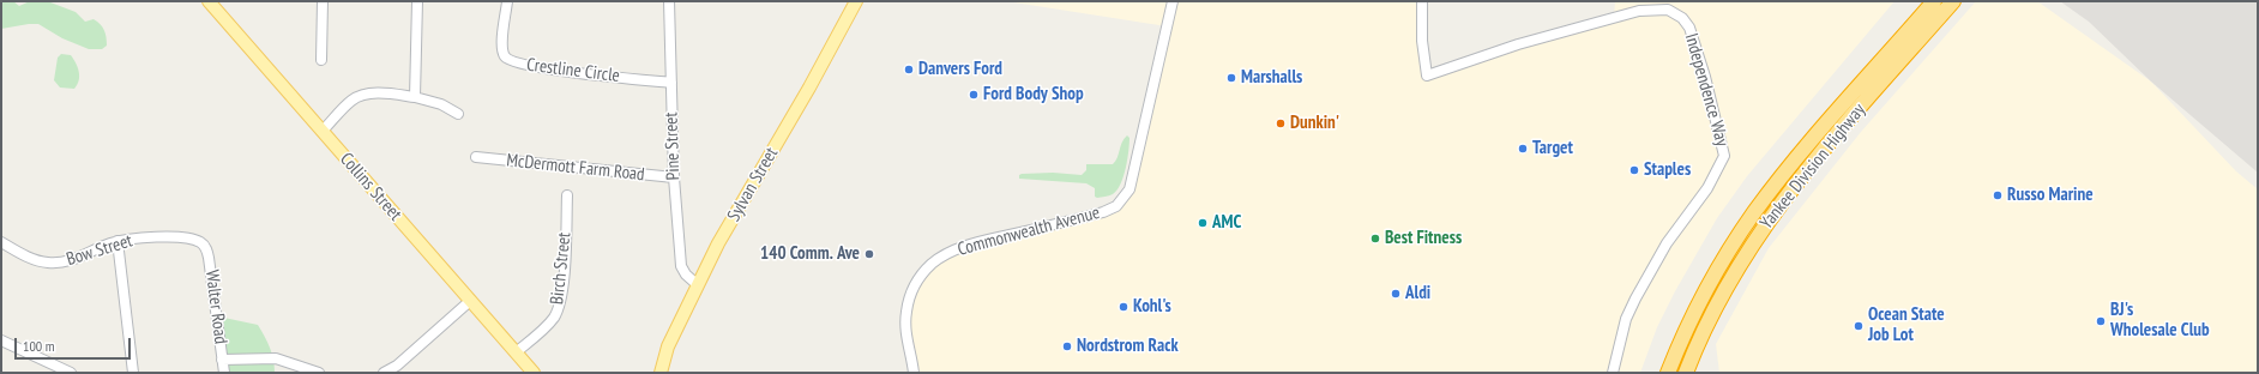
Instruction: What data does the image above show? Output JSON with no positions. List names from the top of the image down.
{
  "streets": {
    "highway": ["Yankee Division Highway"],
    "main road": ["Sylvan Street", "Collins Street"],
    "street": [
      "Crestline Circle",
      "Independence Way",
      "Pine Street",
      "McDermott Farm Road",
      "Commonwealth Avenue",
      "Bow Street",
      "Birch Street",
      "Walter Road"
    ]
  },
  "crossings": [
    ["Crestline Circle", "Pine Street"],
    ["Pine Street", "McDermott Farm Road"],
    ["Pine Street", "Sylvan Street"],
    ["Collins Street", "Birch Street"],
    ["Bow Street", "Walter Road"]
  ],
  "places": [
    "Danvers Ford",
    "Marshalls",
    "Ford Body Shop",
    "Dunkin'",
    "Target",
    "Staples",
    "Russo Marine",
    "AMC",
    "Best Fitness",
    "140 Comm. Ave",
    "Aldi",
    "Kohl's",
    "BJ's Wholesale Club",
    "Ocean State Job Lot",
    "Nordstrom Rack"
  ],
  "scale_bar": "100 m"
}
